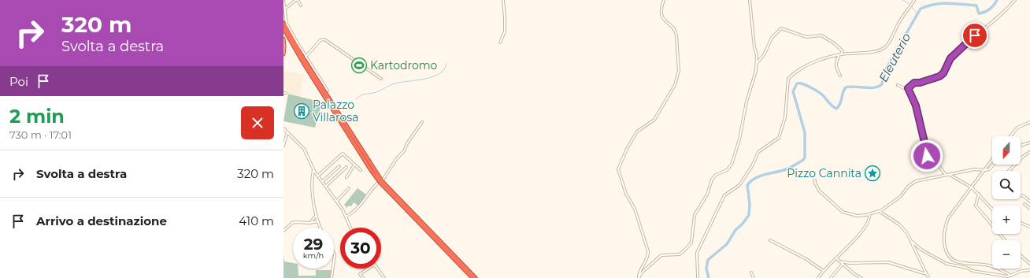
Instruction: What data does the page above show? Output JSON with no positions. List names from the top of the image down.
{
  "water": ["Eleuterio"],
  "places": {
    "sports": ["Kartodromo"],
    "building": ["Palazzo Villarosa"],
    "place": ["Pizzo Cannita"]
  },
  "north": "bottom",
  "page": {
    "turn": ["320 m", "Svolta a destra"],
    "then": "Poi",
    "heading": ["2 min", "730 m · 17:01"],
    "map_buttons": ["+", "−"],
    "list": [
      {
        "name": "Svolta a destra",
        "value": "320 m"
      },
      {
        "name": "Arrivo a destinazione",
        "value": "410 m"
      }
    ],
    "speed": "29 km/h",
    "limit": "30"
  }
}
